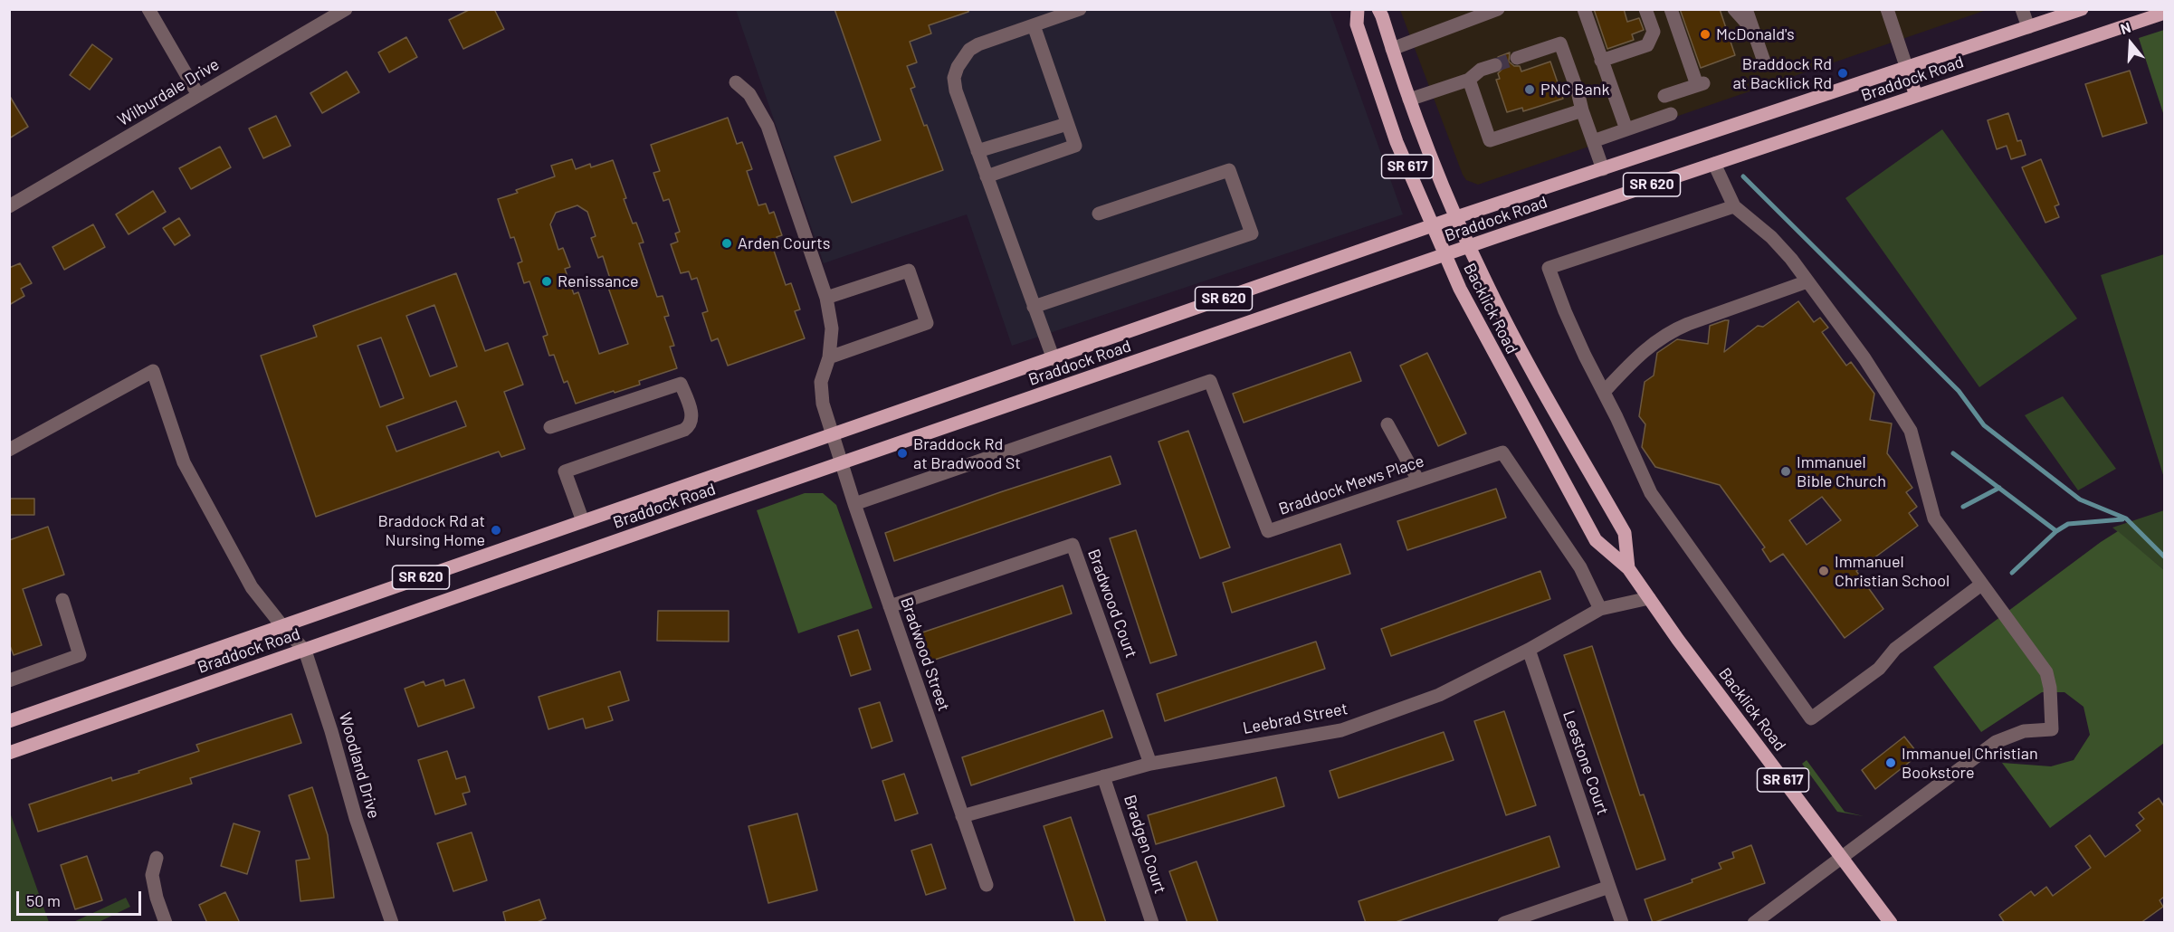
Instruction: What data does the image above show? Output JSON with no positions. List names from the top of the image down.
{
  "streets": {
    "main road": [
      "Braddock Road",
      "SR 617",
      "SR 620",
      "Backlick Road"
    ],
    "street": [
      "Wilburdale Drive",
      "Braddock Mews Place",
      "Bradwood Court",
      "Bradwood Street",
      "Leebrad Street",
      "Leestone Court",
      "Woodland Drive",
      "Bradgen Court"
    ]
  },
  "crossings": [
    ["Braddock Road", "Backlick Road"],
    ["Braddock Road", "Bradwood Street"],
    ["Braddock Road", "Woodland Drive"],
    ["Backlick Road", "Leebrad Street"],
    ["Braddock Mews Place", "Bradwood Street"],
    ["Braddock Mews Place", "Leebrad Street"],
    ["Bradwood Court", "Bradwood Street"],
    ["Bradwood Court", "Leebrad Street"],
    ["Bradwood Street", "Leebrad Street"],
    ["Leebrad Street", "Leestone Court"],
    ["Leebrad Street", "Bradgen Court"]
  ],
  "places": [
    "McDonald's",
    "Braddock Rd at Backlick Rd",
    "PNC Bank",
    "Arden Courts",
    "Renissance",
    "Braddock Rd at Bradwood St",
    "Immanuel Bible Church",
    "Braddock Rd at Nursing Home",
    "Immanuel Christian School",
    "Immanuel Christian Bookstore"
  ],
  "scale_bar": "50 m",
  "north": "top"
}
